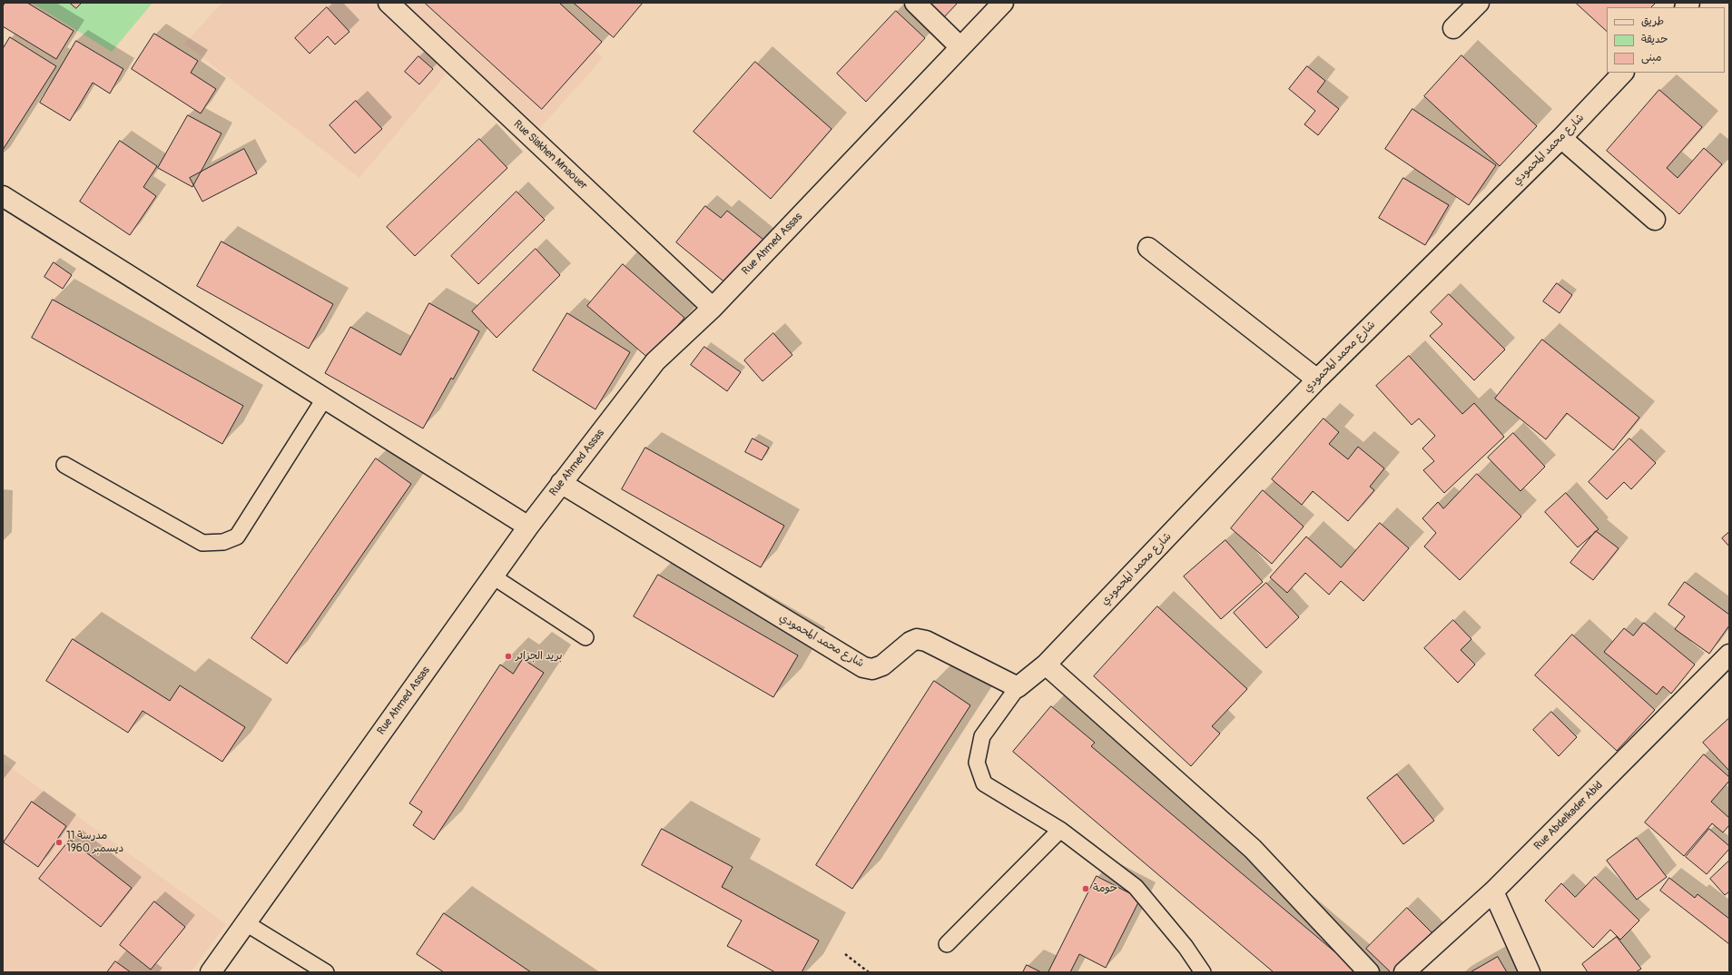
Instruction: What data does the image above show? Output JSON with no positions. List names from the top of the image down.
{
  "streets": {
    "street": [
      "شارع محمد المحمودي",
      "Rue Siakhen Mnaouer",
      "Rue Ahmed Assas",
      "Rue Abdelkader Abid"
    ]
  },
  "crossings": [
    ["شارع محمد المحمودي", "Rue Ahmed Assas"],
    ["Rue Siakhen Mnaouer", "Rue Ahmed Assas"]
  ],
  "places": ["بريد الجزائر", "مدرسة 11 ديسمبر 1960", "حومة"],
  "legend": ["طريق", "حديقة", "مبنى"]
}
